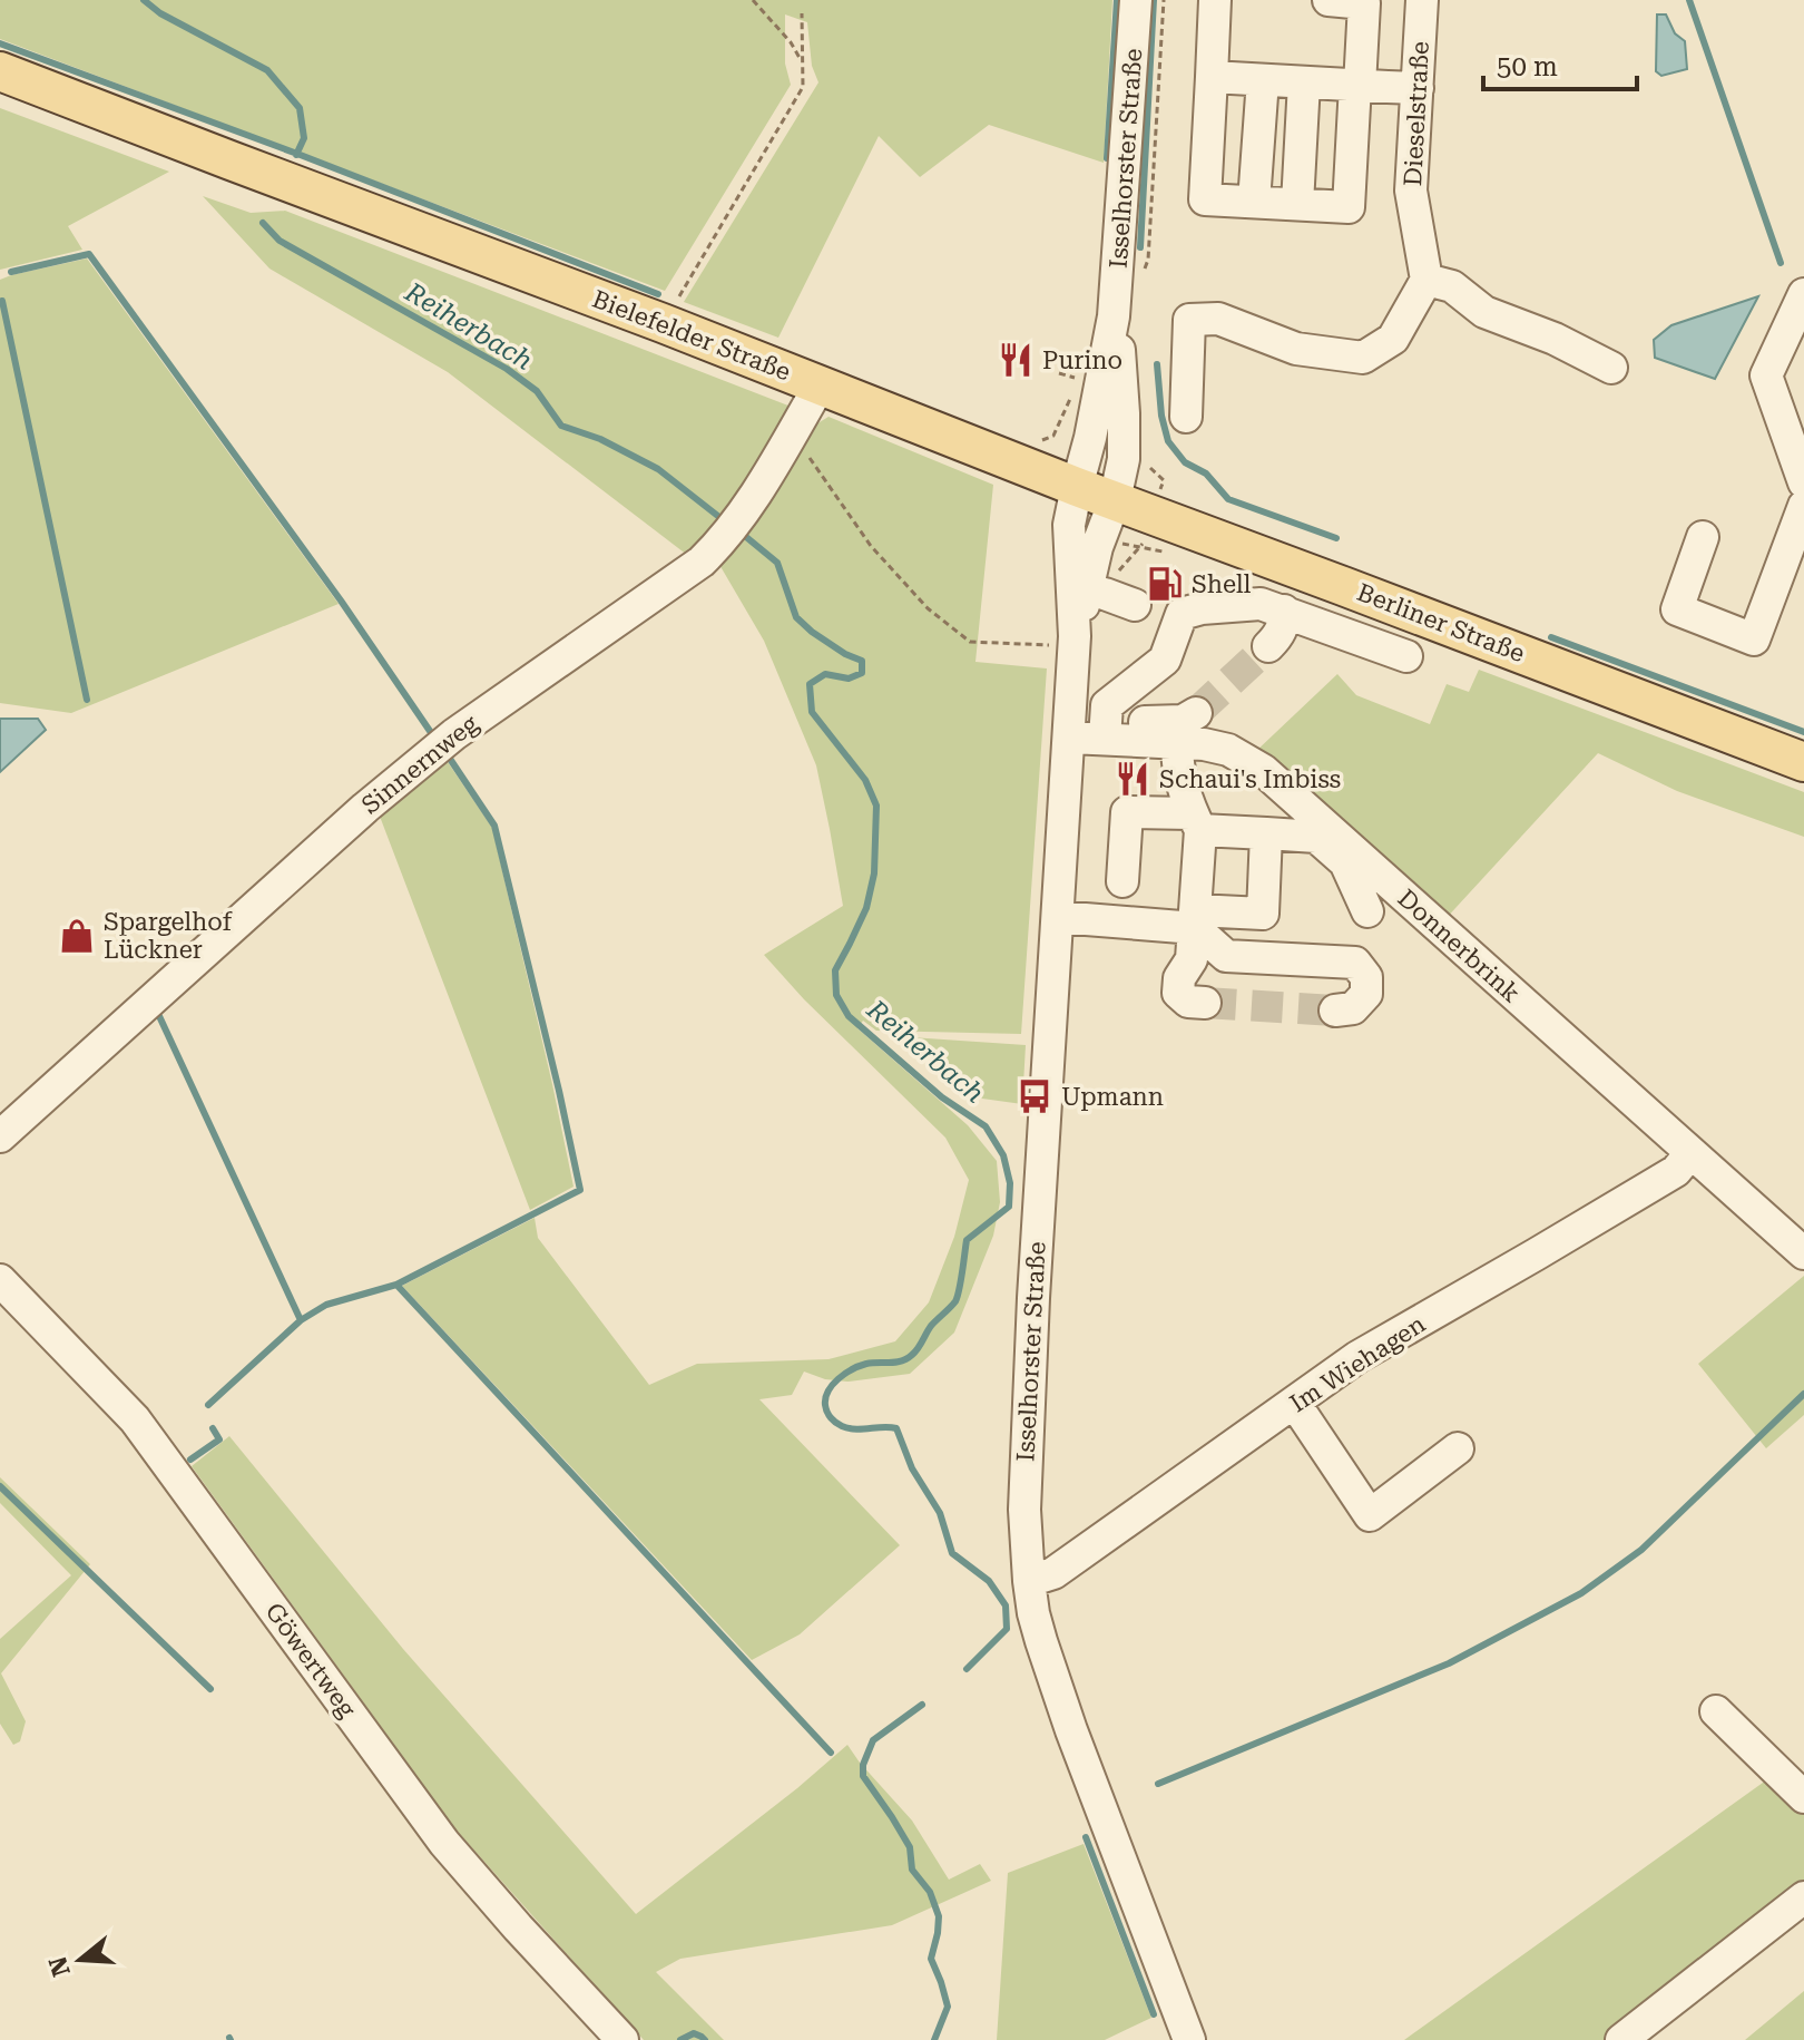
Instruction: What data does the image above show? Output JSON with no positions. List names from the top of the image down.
{
  "streets": {
    "main road": ["Bielefelder Straße", "Berliner Straße"],
    "street": [
      "Dieselstraße",
      "Isselhorster Straße",
      "Sinnernweg",
      "Donnerbrink",
      "Im Wiehagen",
      "Göwertweg"
    ]
  },
  "crossings": [
    ["Isselhorster Straße", "Bielefelder Straße"],
    ["Isselhorster Straße", "Berliner Straße"],
    ["Isselhorster Straße", "Donnerbrink"],
    ["Isselhorster Straße", "Im Wiehagen"],
    ["Bielefelder Straße", "Berliner Straße"],
    ["Bielefelder Straße", "Sinnernweg"],
    ["Donnerbrink", "Im Wiehagen"]
  ],
  "water": ["Reiherbach"],
  "places": {
    "restaurant": ["Purino", "Schaui's Imbiss"],
    "fuel station": ["Shell"],
    "shop": ["Spargelhof Lückner"],
    "bus stop": ["Upmann"]
  },
  "scale_bar": "50 m",
  "north": "left"
}
